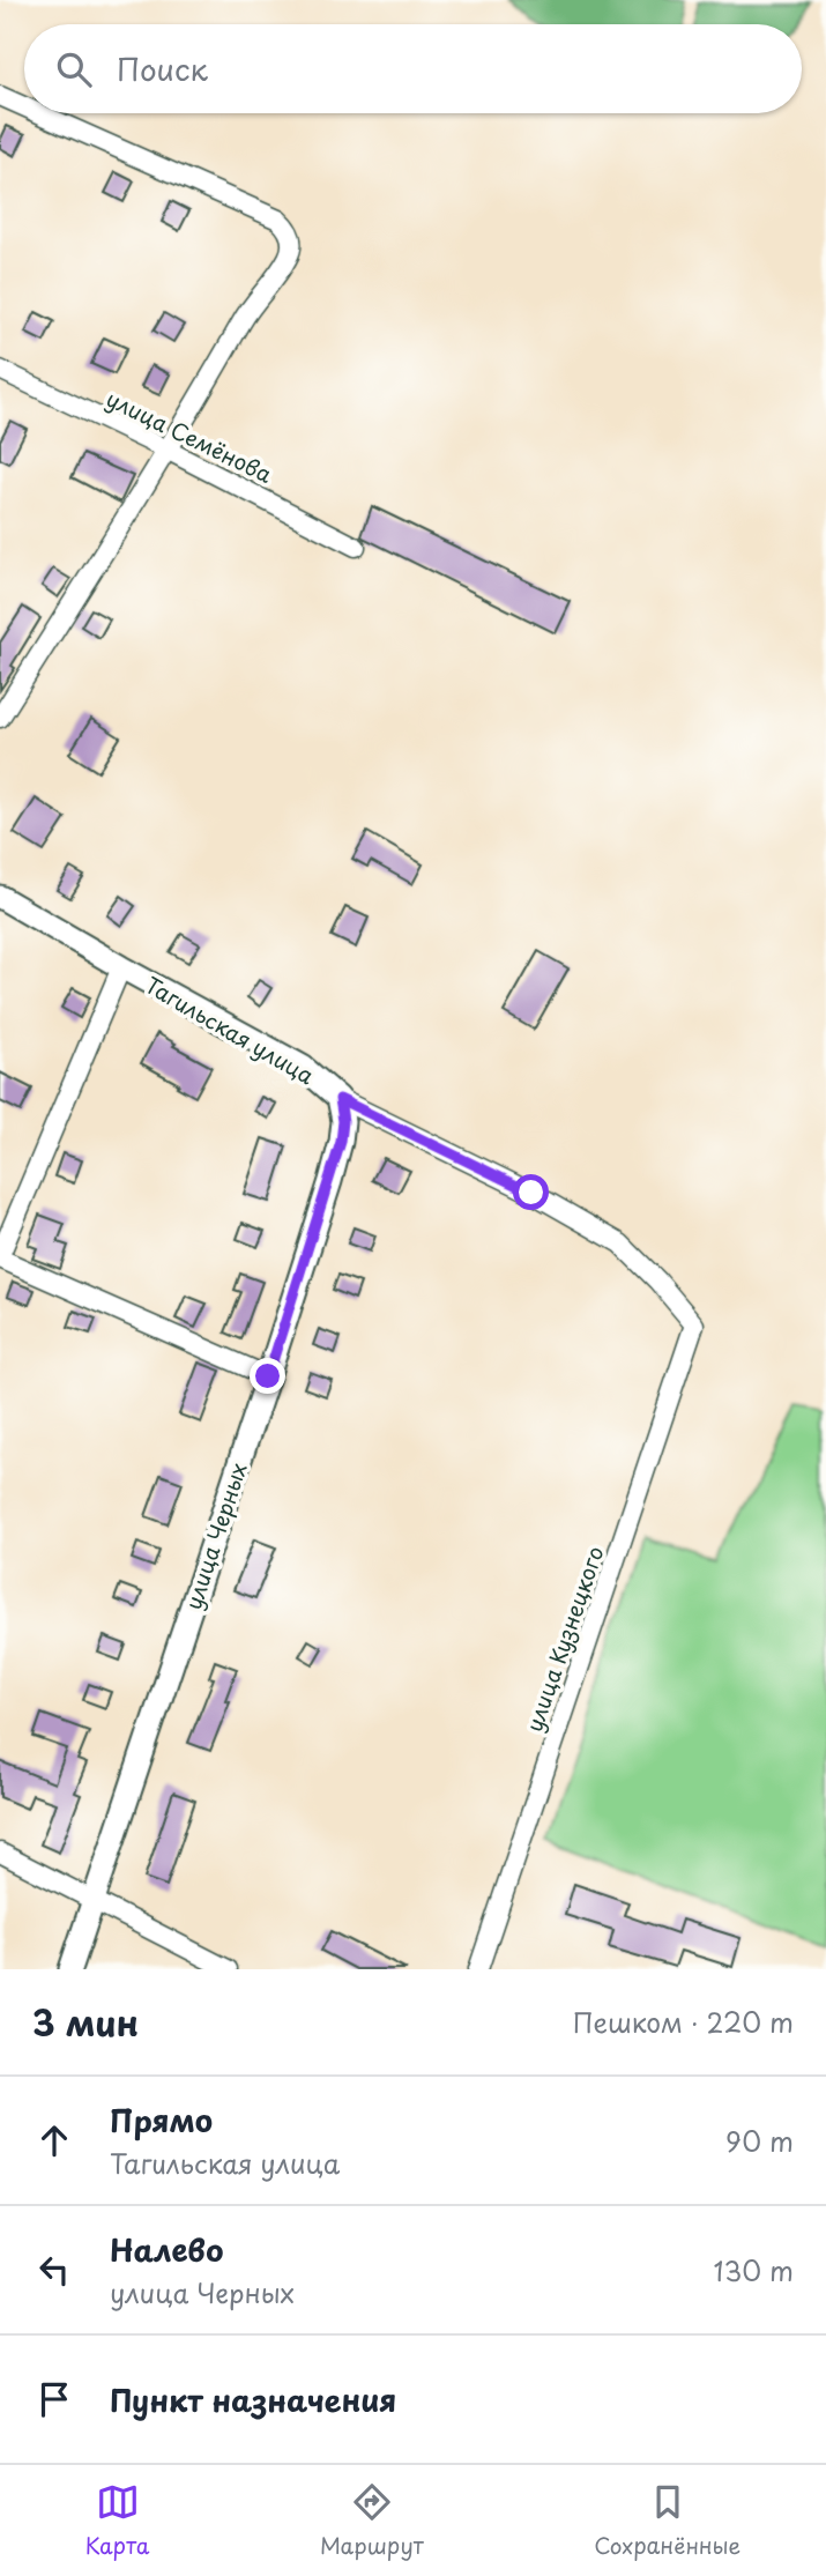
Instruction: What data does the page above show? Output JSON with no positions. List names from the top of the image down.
{
  "streets": {
    "main road": ["Тагильская улица", "улица Черных"],
    "street": ["улица Семёнова", "улица Кузнецкого"]
  },
  "crossings": [
    ["Тагильская улица", "улица Черных"],
    ["Тагильская улица", "улица Кузнецкого"]
  ],
  "page": {
    "search": "Поиск",
    "heading": ["3 мин", "Пешком · 220 m"],
    "list": [
      ["Прямо", "Тагильская улица", "90 m"],
      ["Налево", "улица Черных", "130 m"],
      "Пункт назначения"
    ],
    "nav": ["Карта", "Маршрут", "Сохранённые"]
  }
}
